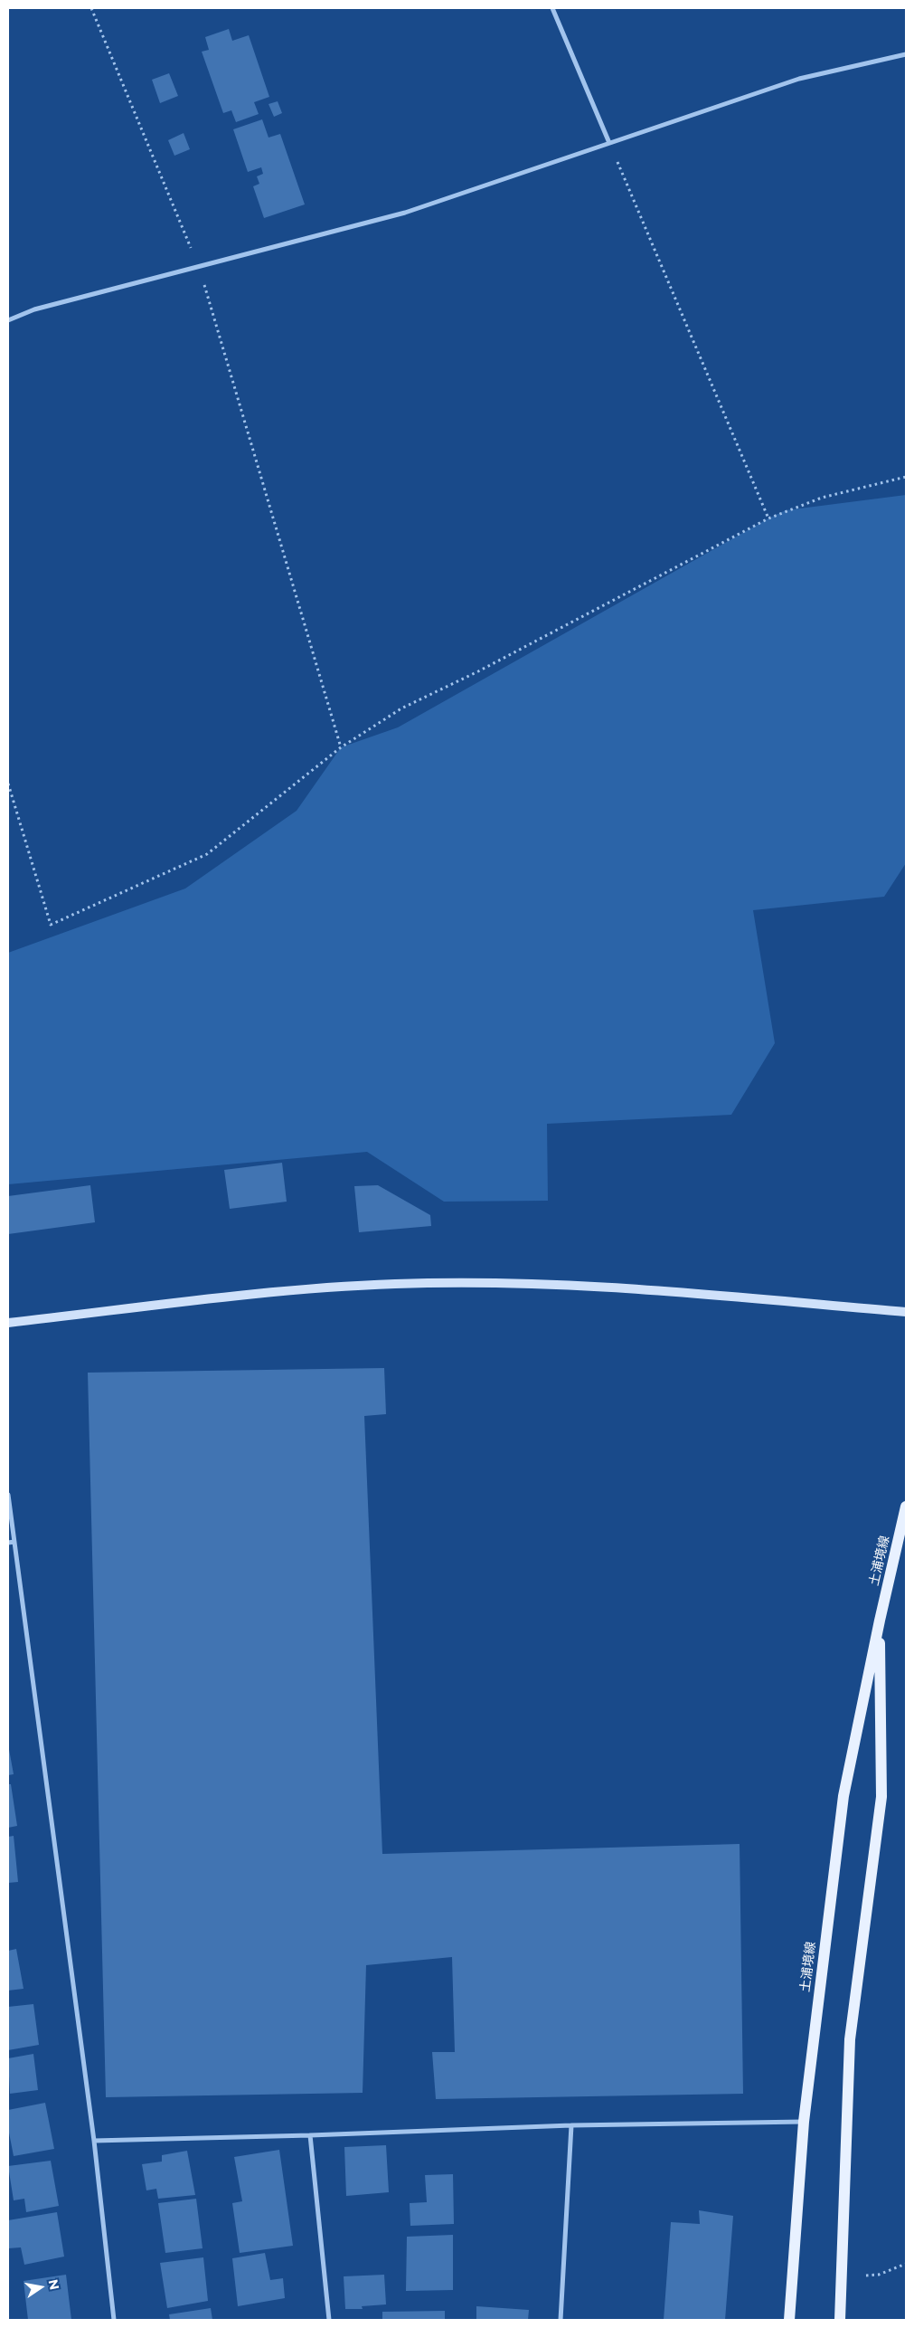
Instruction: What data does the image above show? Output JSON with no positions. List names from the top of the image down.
{
  "streets": {
    "main road": ["土浦境線"]
  },
  "north": "right"
}
